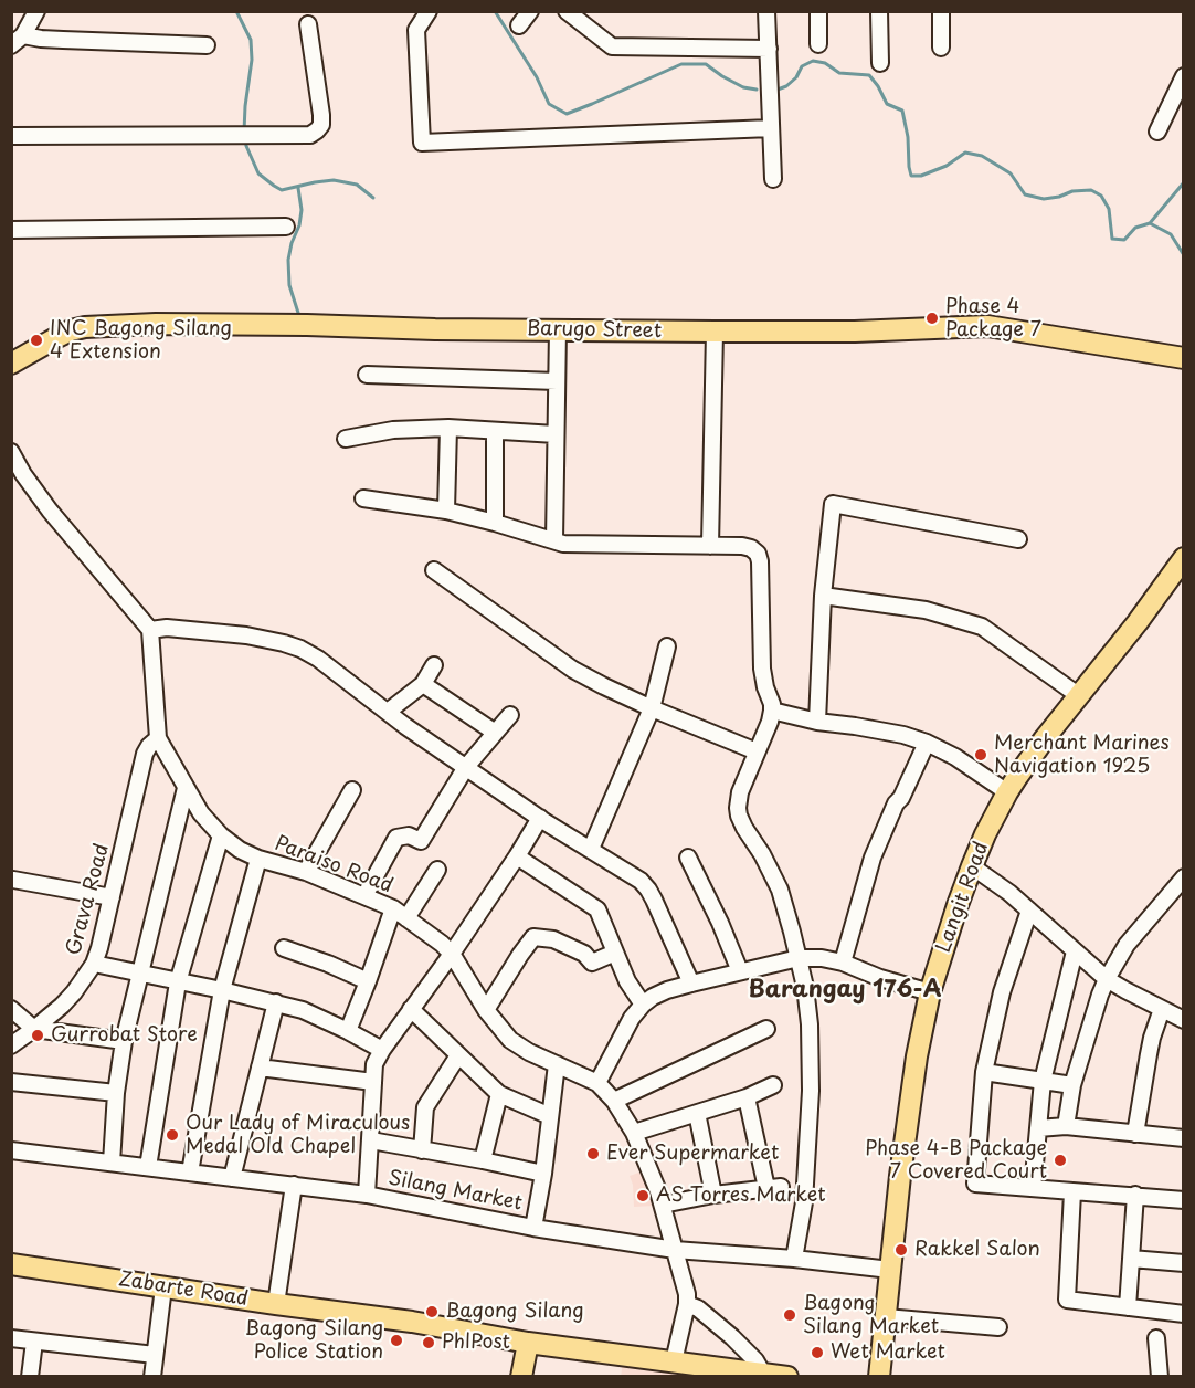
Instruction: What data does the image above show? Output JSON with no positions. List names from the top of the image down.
{
  "streets": {
    "main road": ["Barugo Street", "Langit Road", "Zabarte Road"],
    "street": ["Paraiso Road", "Grava Road", "Silang Market"]
  },
  "crossings": [
    ["Paraiso Road", "Grava Road"],
    ["Paraiso Road", "Silang Market"],
    ["Paraiso Road", "Zabarte Road"],
    ["Langit Road", "Silang Market"]
  ],
  "districts": ["Barangay 176-A"],
  "places": [
    "Phase 4 Package 7",
    "INC Bagong Silang 4 Extension",
    "Merchant Marines Navigation 1925",
    "Gurrobat Store",
    "Our Lady of Miraculous Medal Old Chapel",
    "Ever Supermarket",
    "Phase 4-B Package 7 Covered Court",
    "AS Torres Market",
    "Rakkel Salon",
    "Bagong Silang",
    "Bagong Silang Market",
    "Bagong Silang Police Station",
    "PhlPost",
    "Wet Market"
  ]
}
